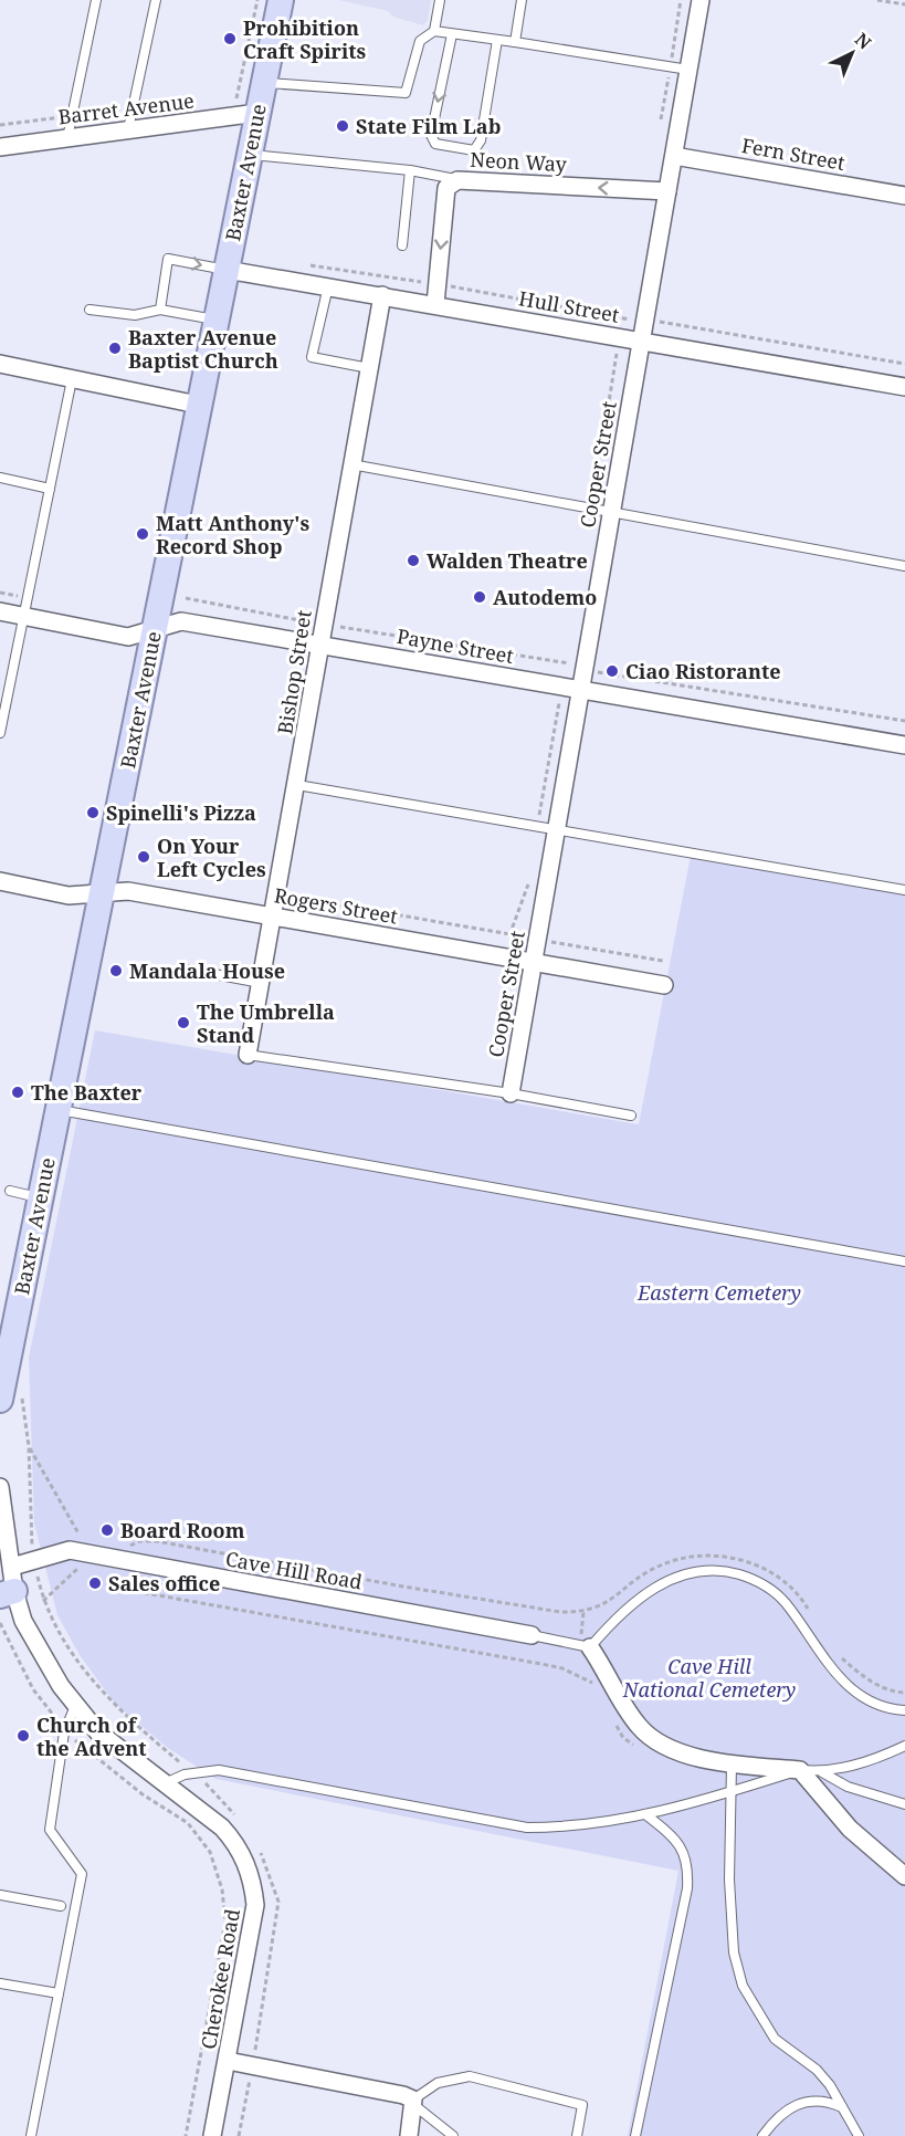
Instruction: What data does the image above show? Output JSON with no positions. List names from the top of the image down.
{
  "streets": {
    "main road": ["Baxter Avenue"],
    "street": [
      "Barret Avenue",
      "Fern Street",
      "Neon Way",
      "Hull Street",
      "Cooper Street",
      "Payne Street",
      "Bishop Street",
      "Rogers Street",
      "Cave Hill Road",
      "Cherokee Road"
    ]
  },
  "crossings": [
    ["Barret Avenue", "Baxter Avenue"],
    ["Fern Street", "Cooper Street"],
    ["Neon Way", "Hull Street"],
    ["Neon Way", "Cooper Street"],
    ["Baxter Avenue", "Hull Street"],
    ["Baxter Avenue", "Payne Street"],
    ["Baxter Avenue", "Rogers Street"],
    ["Hull Street", "Cooper Street"],
    ["Hull Street", "Bishop Street"],
    ["Cooper Street", "Payne Street"],
    ["Cooper Street", "Rogers Street"],
    ["Payne Street", "Bishop Street"],
    ["Bishop Street", "Rogers Street"],
    ["Cave Hill Road", "Cherokee Road"]
  ],
  "parks": ["Eastern Cemetery", "Cave Hill National Cemetery"],
  "places": [
    "Prohibition Craft Spirits",
    "State Film Lab",
    "Baxter Avenue Baptist Church",
    "Matt Anthony's Record Shop",
    "Walden Theatre",
    "Autodemo",
    "Ciao Ristorante",
    "Spinelli's Pizza",
    "On Your Left Cycles",
    "Mandala House",
    "The Umbrella Stand",
    "The Baxter",
    "Board Room",
    "Sales office",
    "Church of the Advent"
  ],
  "north": "top right"
}
